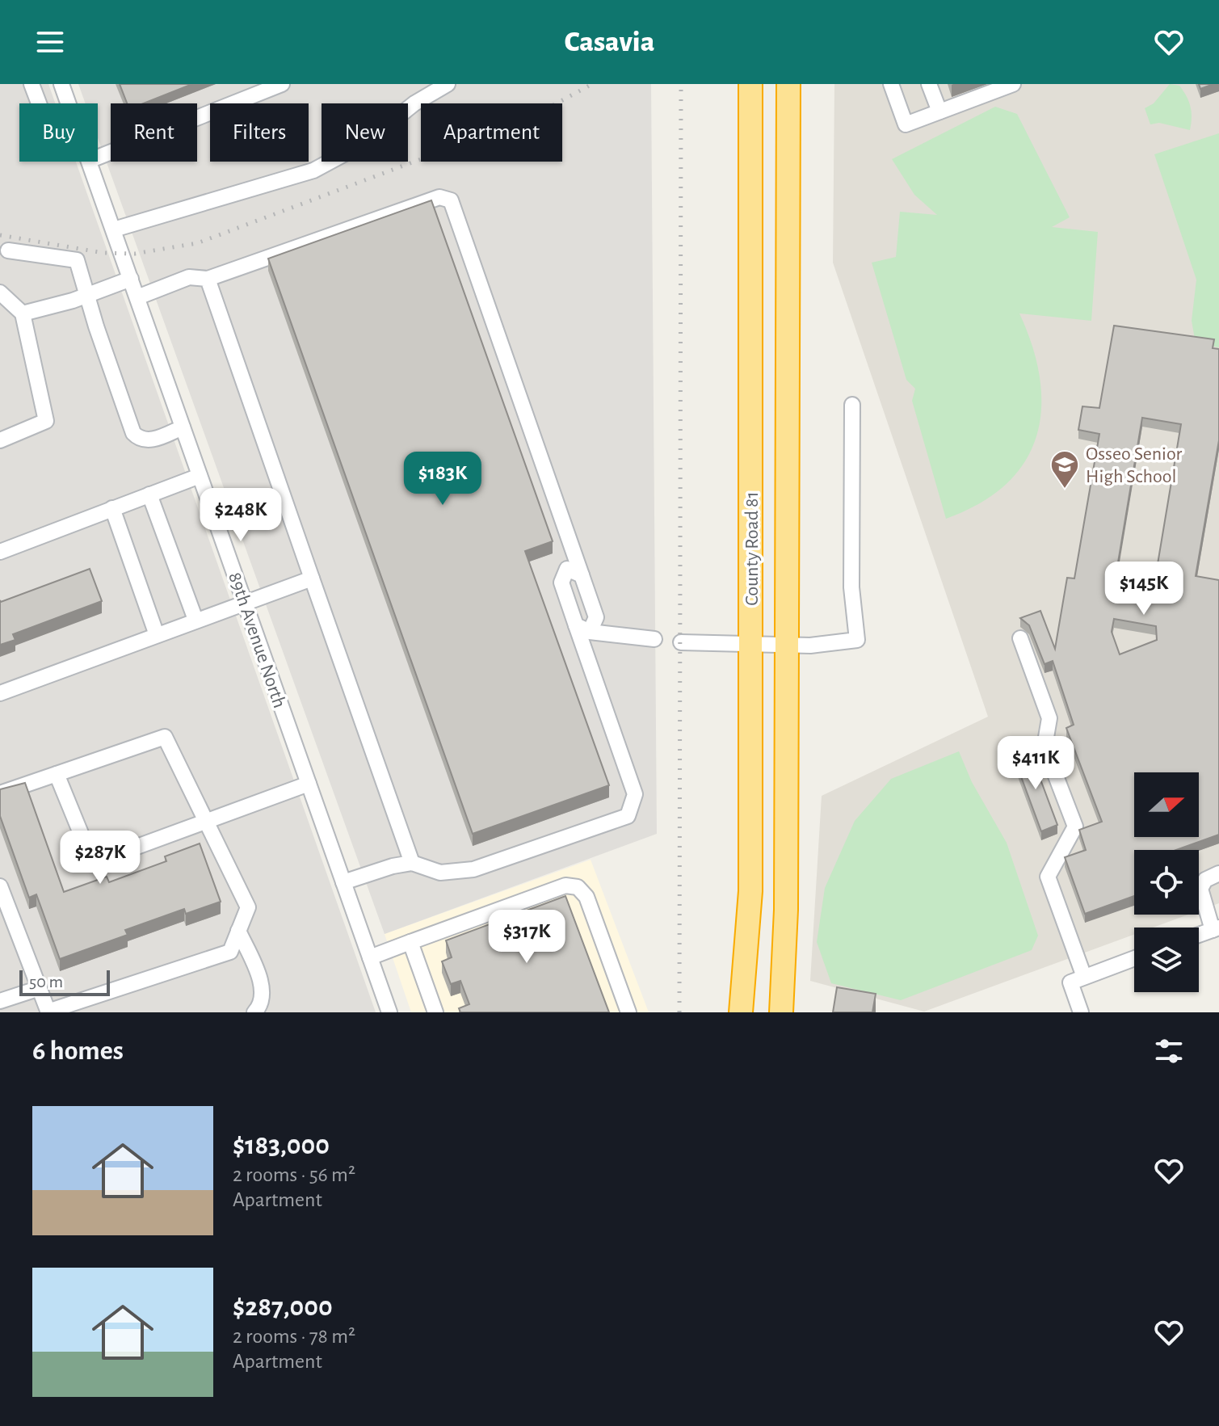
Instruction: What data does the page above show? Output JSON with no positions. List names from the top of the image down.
{
  "streets": {
    "highway": ["County Road 81"],
    "street": ["89th Avenue North"]
  },
  "places": {
    "school or university": ["Osseo Senior High School"]
  },
  "scale_bar": "50 m",
  "north": "right",
  "page": {
    "header": "Casavia",
    "chip": [
      "Buy",
      "Rent",
      "Filters",
      "New",
      "Apartment"
    ],
    "price": [
      "$183K",
      "$248K",
      "$145K",
      "$411K",
      "$287K",
      "$317K"
    ],
    "scale": "50 m",
    "heading": "6 homes",
    "list": [
      {
        "name": "$183,000",
        "note": "2 rooms · 56 m² · Apartment"
      },
      {
        "name": "$287,000",
        "note": "2 rooms · 78 m² · Apartment"
      }
    ]
  }
}
